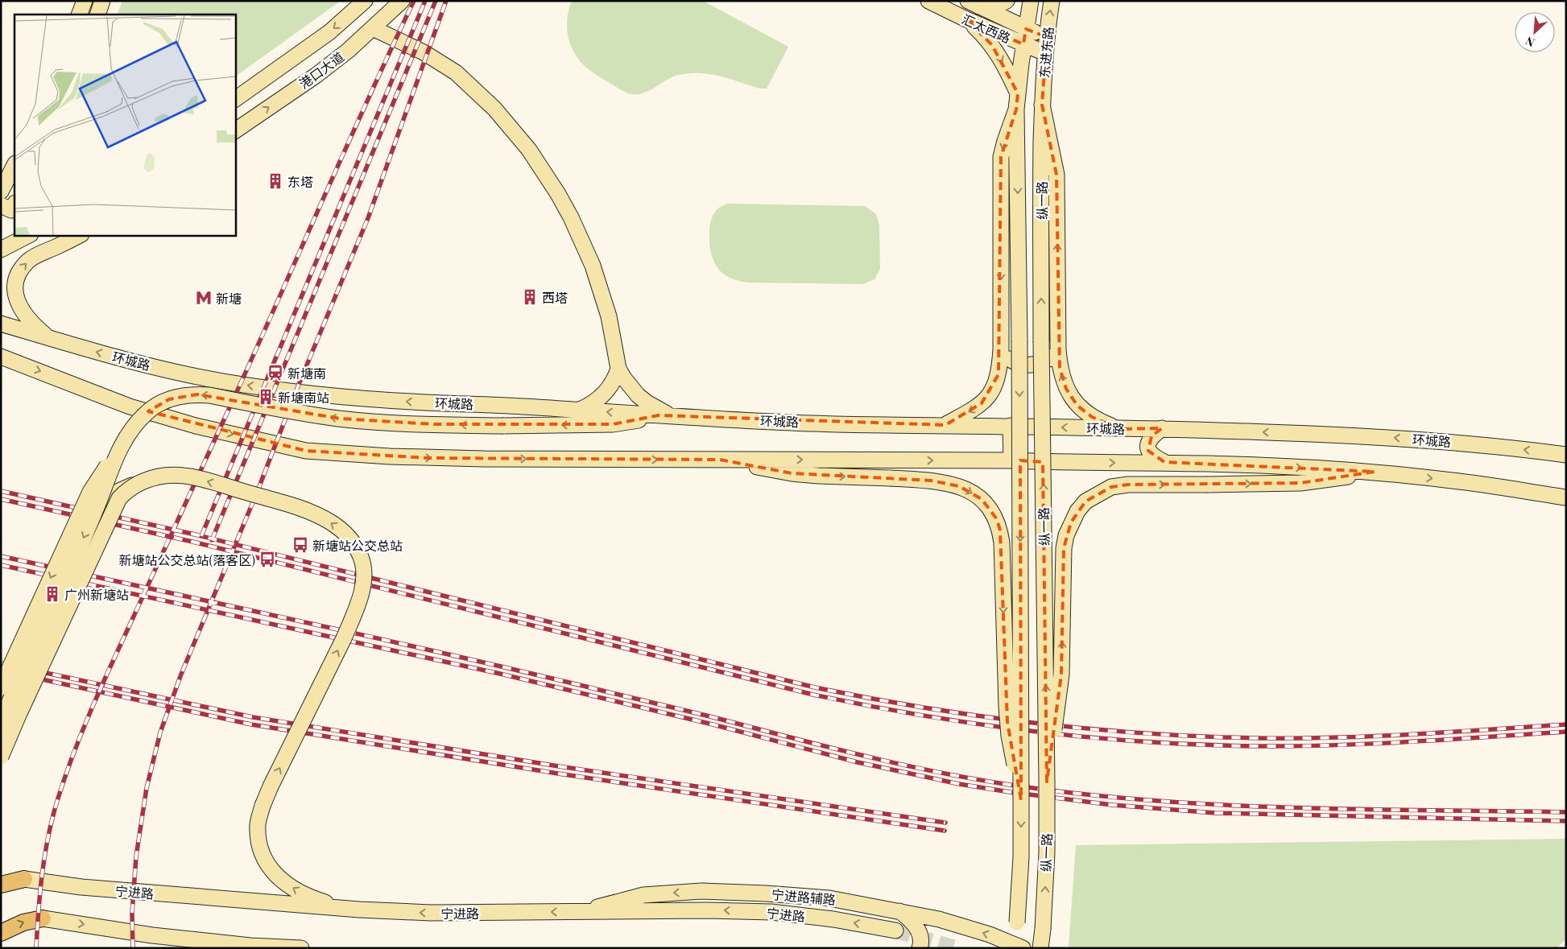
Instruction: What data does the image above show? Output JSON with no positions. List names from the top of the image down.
{
  "streets": {
    "main road": [
      "汇太西路",
      "东进东路",
      "港口大道",
      "纵一路",
      "环城路",
      "宁进路",
      "宁进路辅路"
    ]
  },
  "crossings": [
    ["汇太西路", "东进东路"],
    ["东进东路", "纵一路"],
    ["纵一路", "宁进路辅路"],
    ["宁进路", "宁进路辅路"]
  ],
  "one_way": ["宁进路", "宁进路辅路"],
  "places": {
    "building": [
      "东塔",
      "西塔",
      "新塘南站",
      "广州新塘站"
    ],
    "metro station": ["新塘"],
    "station": ["新塘南"],
    "bus stop": ["新塘站公交总站", "新塘站公交总站(落客区)"]
  },
  "north": "bottom left"
}
